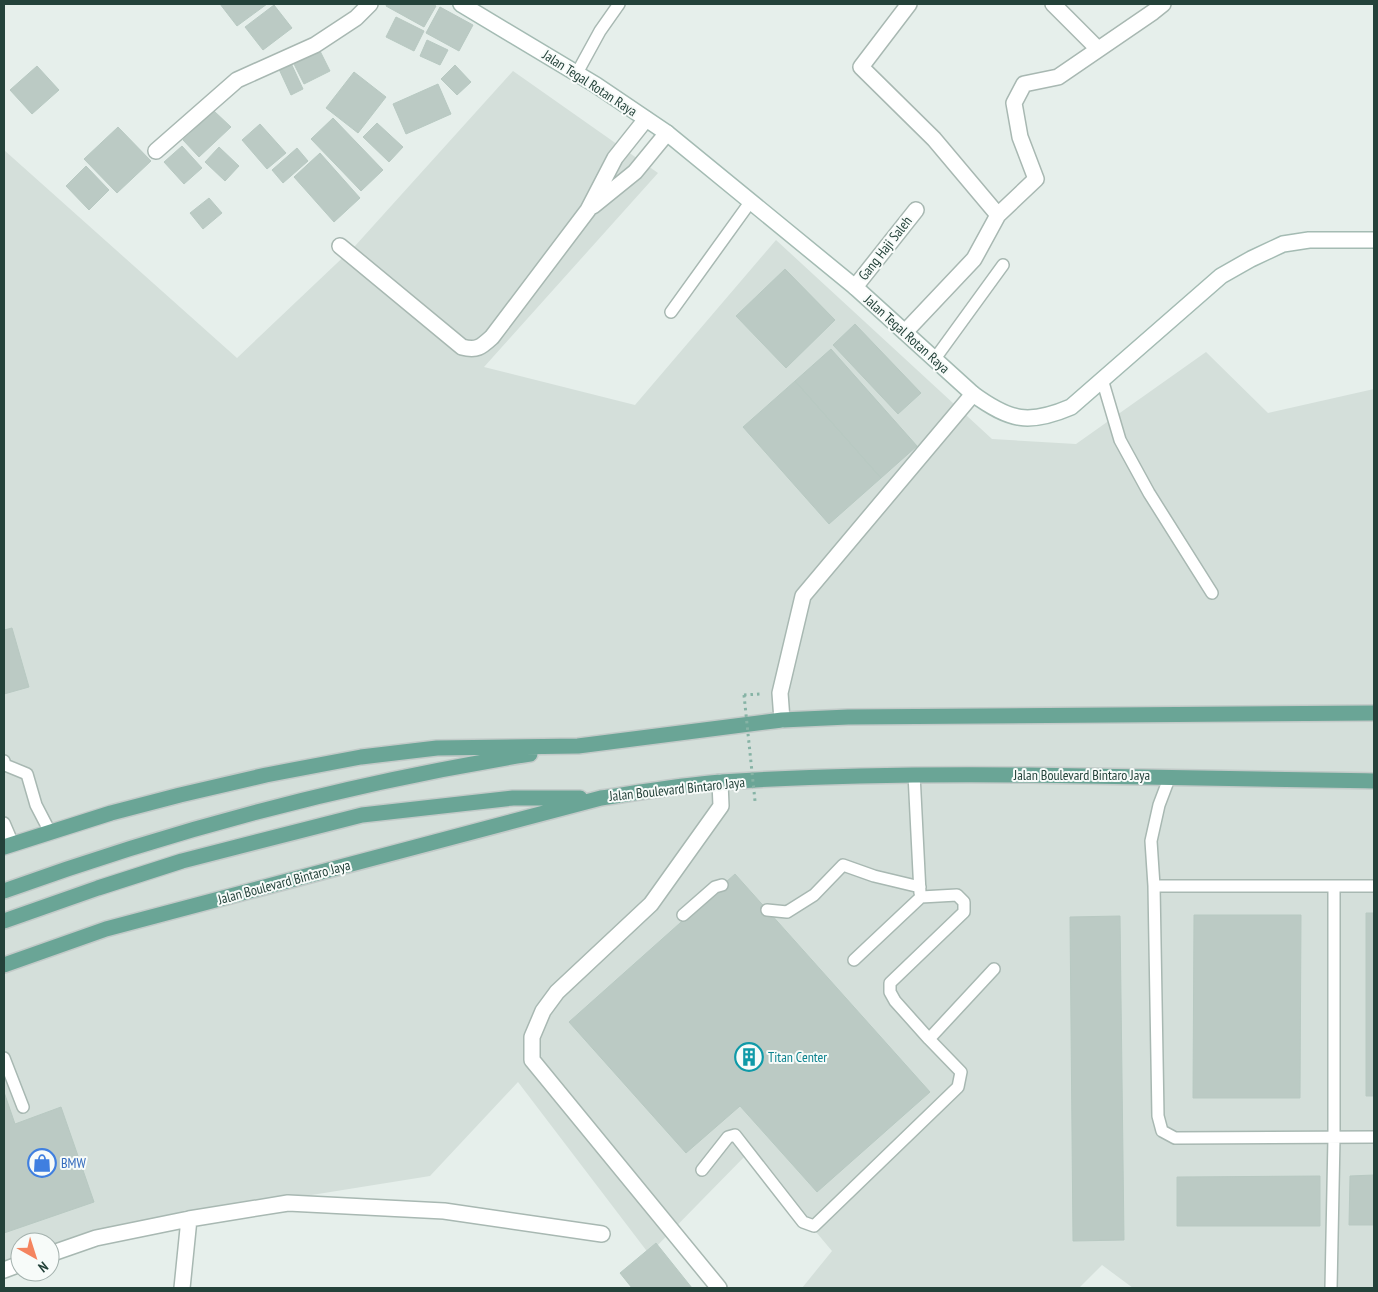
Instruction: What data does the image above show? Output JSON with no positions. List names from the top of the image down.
{
  "streets": {
    "main road": ["Jalan Boulevard Bintaro Jaya"],
    "street": ["Jalan Tegal Rotan Raya", "Gang Haji Saleh"]
  },
  "crossings": [
    ["Jalan Tegal Rotan Raya", "Gang Haji Saleh"]
  ],
  "places": {
    "building": ["Titan Center"],
    "shop": ["BMW"]
  },
  "north": "bottom right"
}
